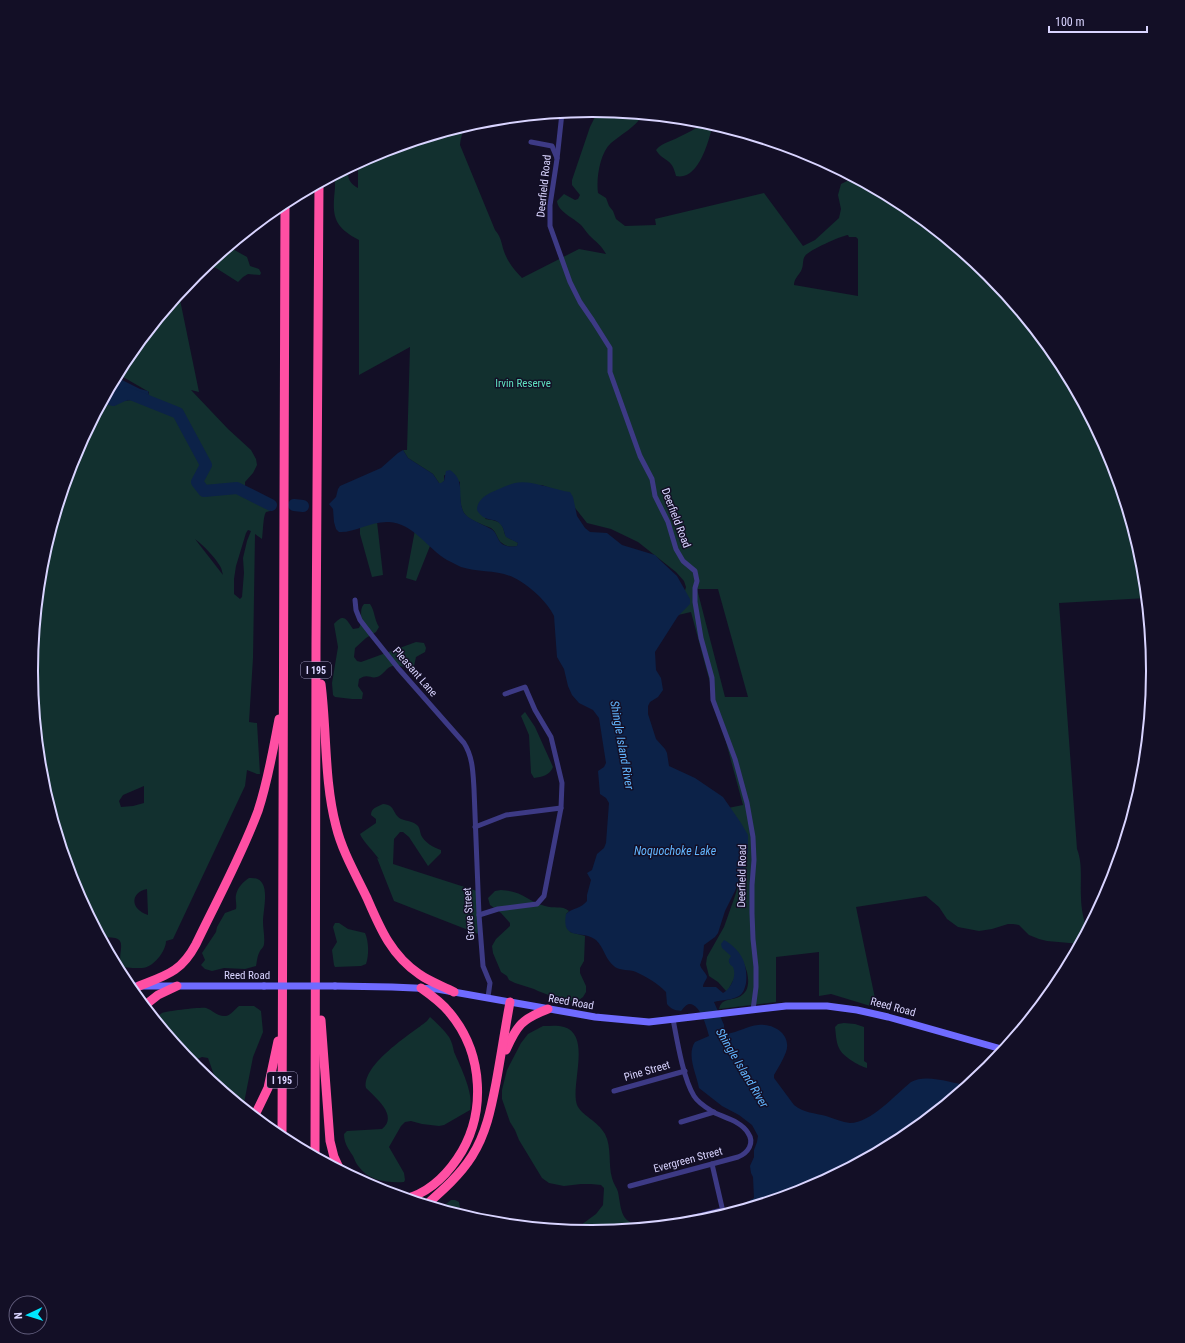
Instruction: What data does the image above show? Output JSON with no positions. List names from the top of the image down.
{
  "streets": {
    "highway": ["I 195"],
    "street": [
      "Deerfield Road",
      "Pleasant Lane",
      "Grove Street",
      "Reed Road",
      "Pine Street",
      "Evergreen Street"
    ]
  },
  "crossings": [
    ["Deerfield Road", "Reed Road"],
    ["Pleasant Lane", "Grove Street"],
    ["Grove Street", "Reed Road"]
  ],
  "water": ["Shingle Island River", "Noquochoke Lake"],
  "parks": ["Irvin Reserve"],
  "scale_bar": "100 m",
  "north": "left"
}
